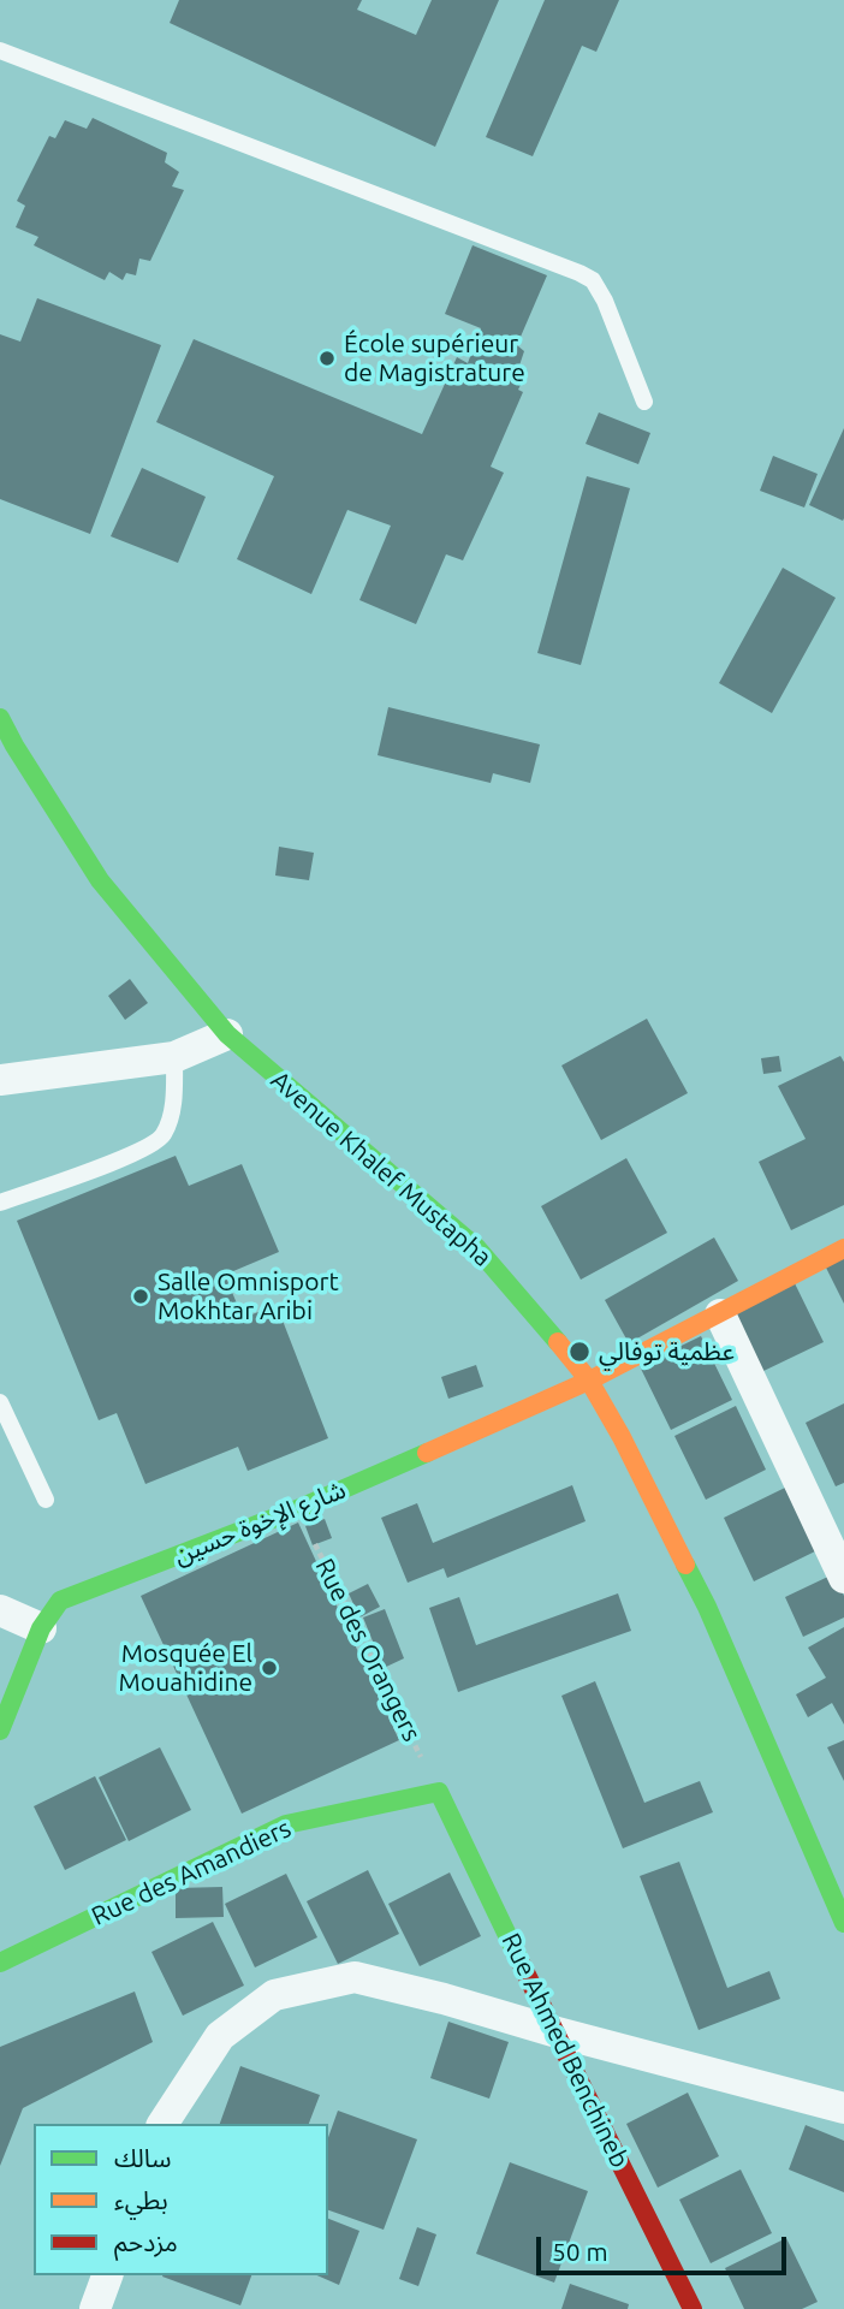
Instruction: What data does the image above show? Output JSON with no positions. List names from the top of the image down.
{
  "streets": {
    "street": [
      "Avenue Khalef Mustapha",
      "شارع الإخوة حسين",
      "Rue des Amandiers",
      "Rue Ahmed Benchineb"
    ],
    "path": ["Rue des Orangers"]
  },
  "crossings": [
    ["Avenue Khalef Mustapha", "شارع الإخوة حسين"],
    ["شارع الإخوة حسين", "Rue des Orangers"],
    ["Rue des Orangers", "Rue des Amandiers"],
    ["Rue des Orangers", "Rue Ahmed Benchineb"],
    ["Rue des Amandiers", "Rue Ahmed Benchineb"]
  ],
  "places": [
    "École supérieur de Magistrature",
    "Salle Omnisport Mokhtar Aribi",
    "عظمية توفالي",
    "Mosquée El Mouahidine"
  ],
  "legend": ["سالك", "بطيء", "مزدحم"],
  "scale_bar": "50 m"
}
